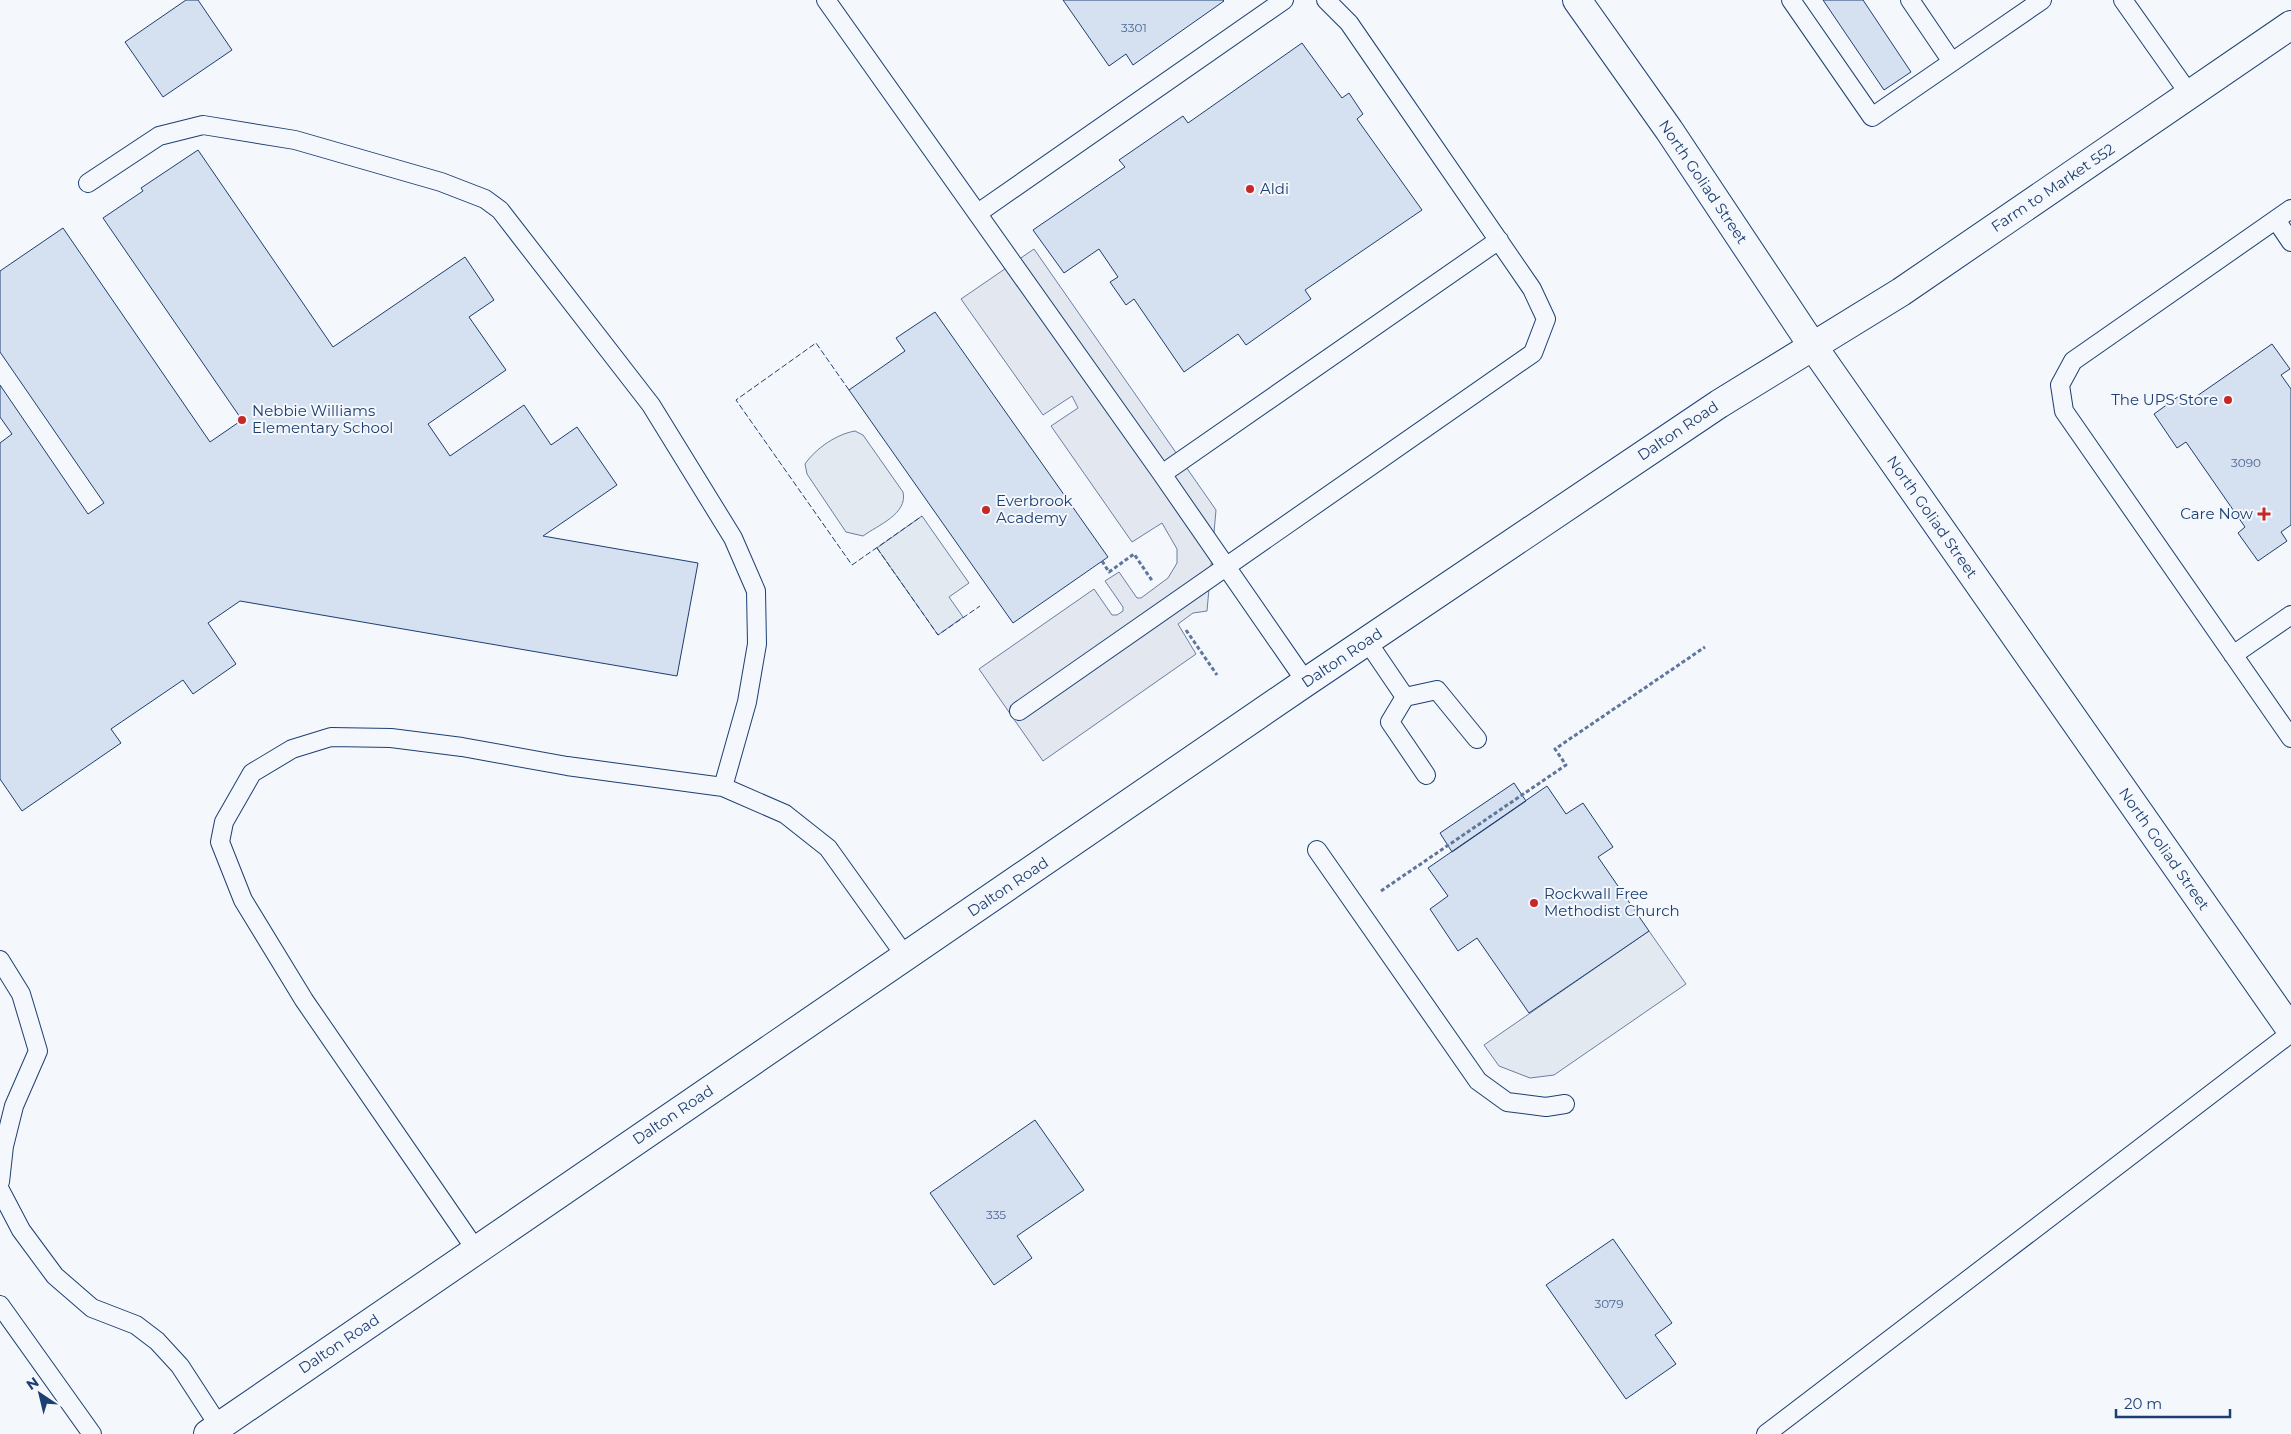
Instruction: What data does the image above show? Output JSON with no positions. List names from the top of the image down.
{
  "streets": {
    "street": ["North Goliad Street", "Farm to Market 552", "Dalton Road"]
  },
  "crossings": [
    ["North Goliad Street", "Farm to Market 552"],
    ["North Goliad Street", "Dalton Road"],
    ["Farm to Market 552", "Dalton Road"]
  ],
  "places": {
    "other": [
      "Aldi",
      "The UPS Store",
      "Nebbie Williams Elementary School",
      "Everbrook Academy",
      "Rockwall Free Methodist Church"
    ],
    "health": ["Care Now"]
  },
  "house_numbers": [
    "3301",
    "3090",
    "335",
    "3079"
  ],
  "scale_bar": "20 m",
  "north": "top left"
}
